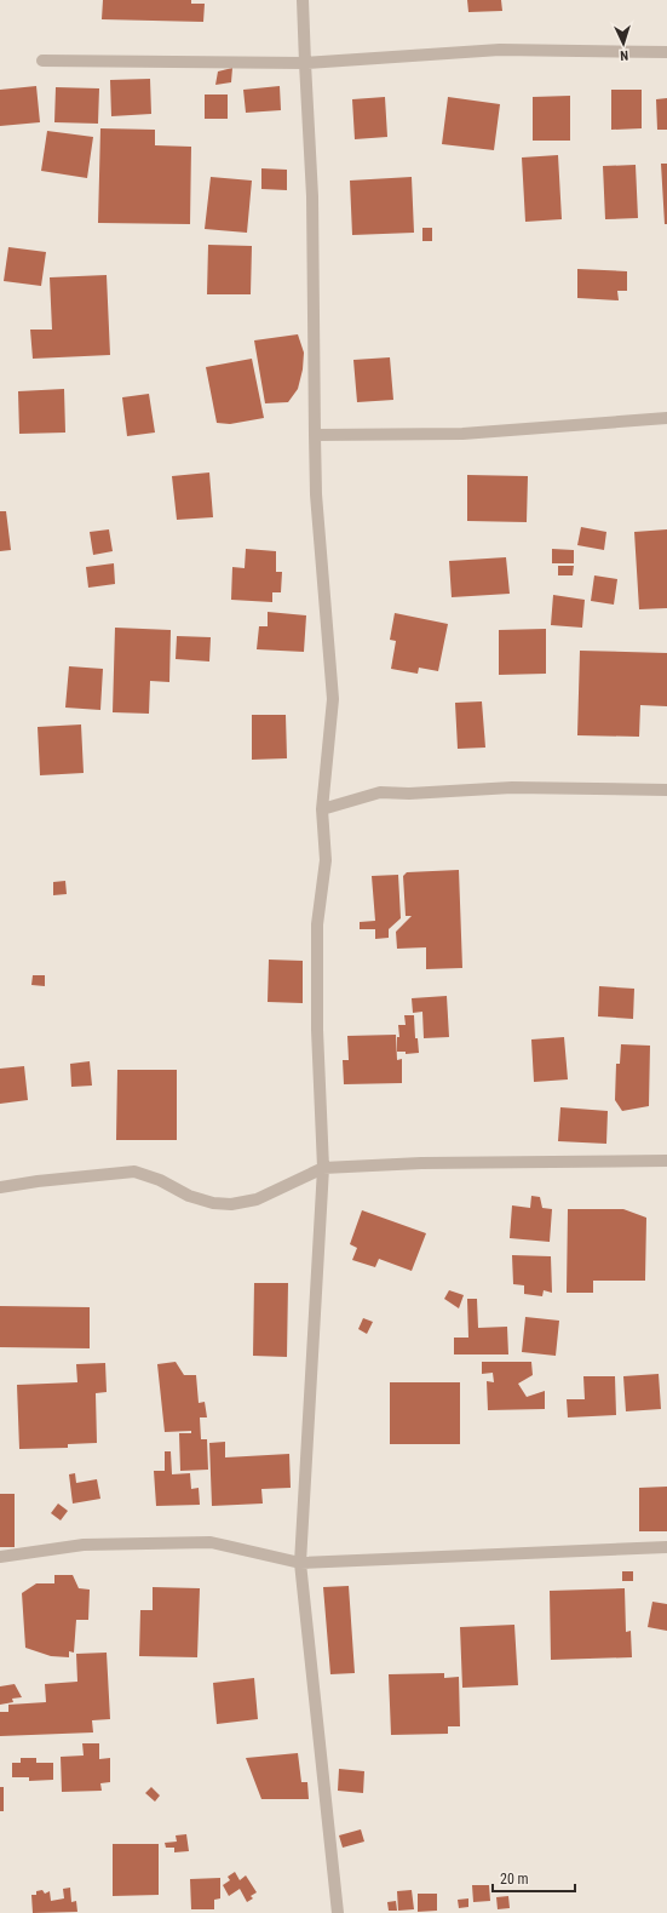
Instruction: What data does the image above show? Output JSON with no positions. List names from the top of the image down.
{
  "scale_bar": "20 m",
  "north": "bottom"
}
